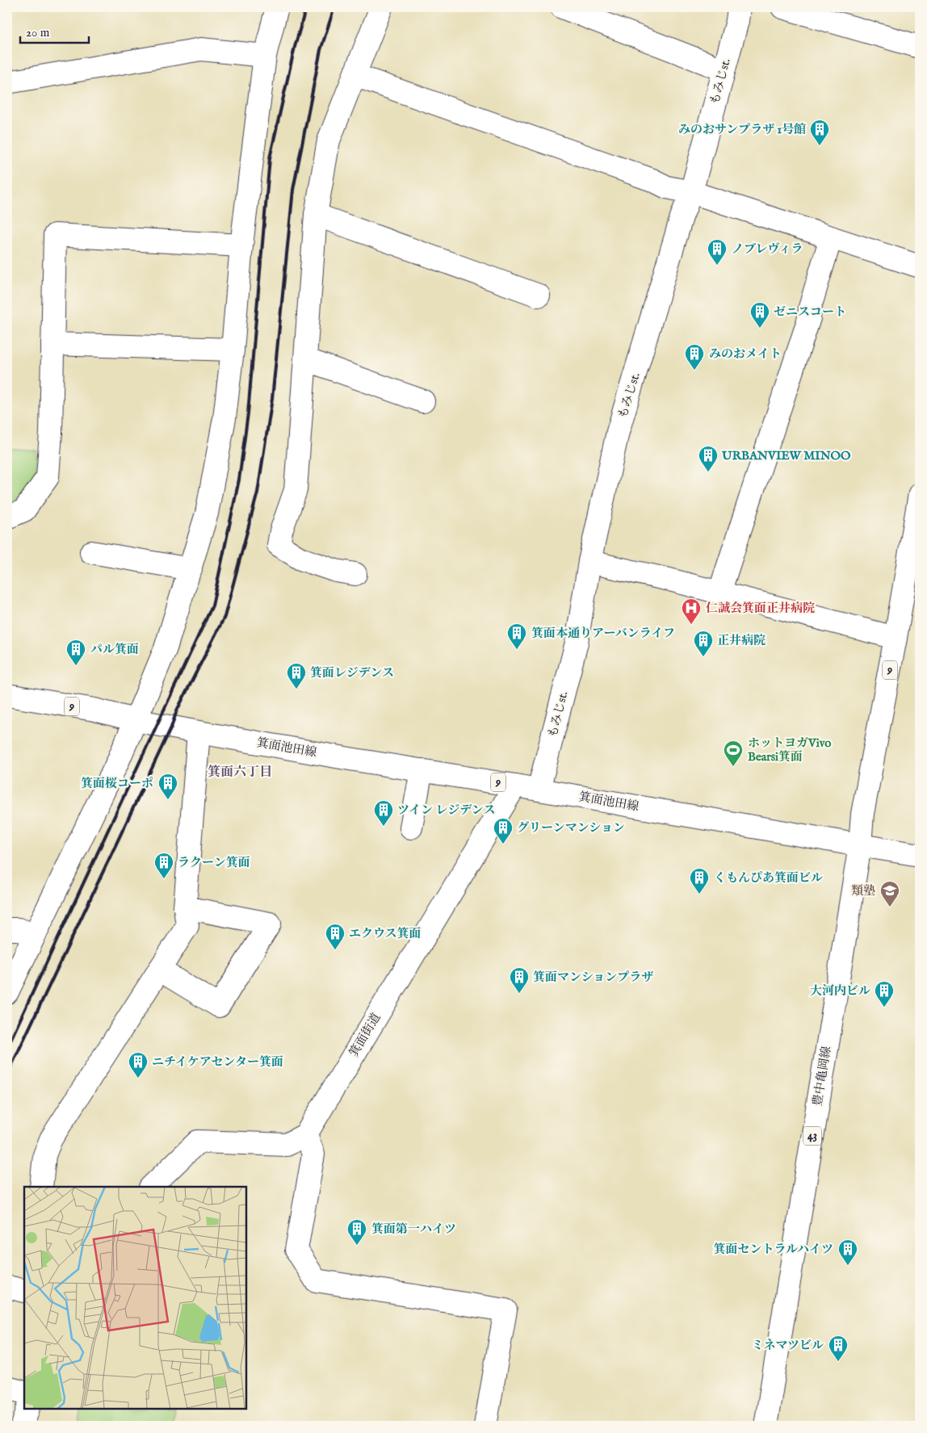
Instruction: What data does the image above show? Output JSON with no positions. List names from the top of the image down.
{
  "streets": {
    "street": [
      "もみじst.",
      "9",
      "箕面池田線",
      "箕面街道",
      "豊中亀岡線",
      "43"
    ]
  },
  "crossings": [
    ["もみじst.", "箕面池田線"],
    ["9", "箕面池田線"],
    ["9", "豊中亀岡線"],
    ["箕面池田線", "箕面街道"],
    ["箕面池田線", "豊中亀岡線"]
  ],
  "districts": ["箕面六丁目"],
  "places": {
    "building": [
      "みのおサンプラザ 1号館",
      "ノブレヴィラ",
      "ゼニスコート",
      "みのおメイト",
      "URBANVIEW MINOO",
      "箕面本通りアーバンライフ",
      "正井病院",
      "パル箕面",
      "箕面レジデンス",
      "箕面桜コーポ",
      "ツイン レジデンス",
      "グリーンマンション",
      "ラクーン箕面",
      "くもんぴあ箕面ビル",
      "エクウス箕面",
      "箕面マンションプラザ",
      "大河内ビル",
      "ニチイケアセンター箕面",
      "箕面第一ハイツ",
      "箕面セントラルハイツ",
      "ミネマツビル"
    ],
    "hospital": ["仁誠会箕面正井病院"],
    "sports": ["ホットヨガVivo Bearsi箕面"],
    "school or university": ["類塾"]
  },
  "scale_bar": "20 m"
}
